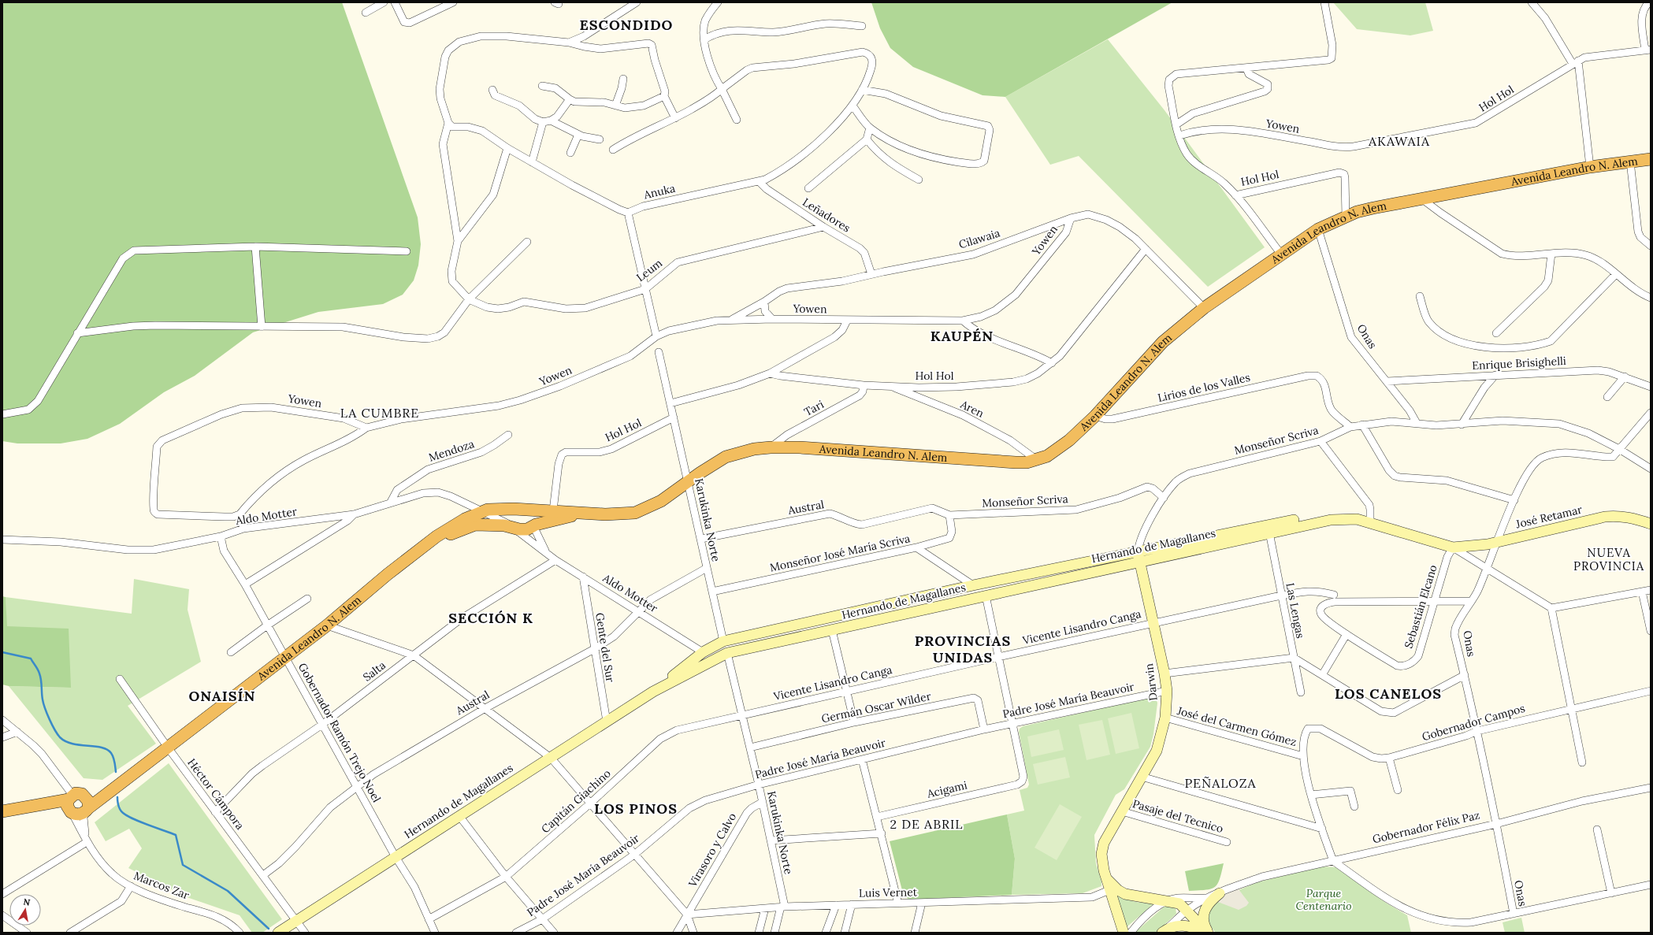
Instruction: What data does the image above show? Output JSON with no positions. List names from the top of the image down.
{
  "streets": {
    "highway": ["Avenida Leandro N. Alem"],
    "main road": ["José Retamar", "Hernando de Magallanes", "Darwin"],
    "street": [
      "Hol Hol",
      "Yowen",
      "Anuka",
      "Leñadores",
      "Cilawaia",
      "Leum",
      "Onas",
      "Enrique Brisighelli",
      "Lirios de los Valles",
      "Tari",
      "Aren",
      "Monseñor Scriva",
      "Mendoza",
      "Austral",
      "Aldo Motter",
      "Karukinka Norte",
      "Monseñor José María Scriva",
      "Sebastián Elcano",
      "Las Lengas",
      "Vicente Lisandro Canga",
      "Gente del Sur",
      "Salta",
      "Padre José María Beauvoir",
      "Germán Oscar Wilder",
      "Gobernador Campos",
      "José del Carmen Gómez",
      "Gobernador Ramón Trejo Noel",
      "Acigami",
      "Héctor Cámpora",
      "Capitán Giachino",
      "Pasaje del Tecnico",
      "Gobernador Félix Paz",
      "Virasoro y Calvo",
      "Marcos Zar",
      "Luis Vernet"
    ]
  },
  "crossings": [
    ["Hol Hol", "Yowen"],
    ["Hol Hol", "Avenida Leandro N. Alem"],
    ["Hol Hol", "Cilawaia"],
    ["Hol Hol", "Tari"],
    ["Hol Hol", "Aren"],
    ["Hol Hol", "Karukinka Norte"],
    ["Yowen", "Cilawaia"],
    ["Avenida Leandro N. Alem", "Cilawaia"],
    ["Avenida Leandro N. Alem", "Onas"],
    ["Avenida Leandro N. Alem", "Lirios de los Valles"],
    ["Avenida Leandro N. Alem", "Tari"],
    ["Avenida Leandro N. Alem", "Aren"],
    ["Avenida Leandro N. Alem", "Aldo Motter"],
    ["Avenida Leandro N. Alem", "Karukinka Norte"],
    ["Avenida Leandro N. Alem", "Gobernador Ramón Trejo Noel"],
    ["Avenida Leandro N. Alem", "Héctor Cámpora"],
    ["Avenida Leandro N. Alem", "Marcos Zar"],
    ["Anuka", "Leñadores"],
    ["Leñadores", "Cilawaia"],
    ["Leñadores", "Leum"],
    ["Onas", "Enrique Brisighelli"],
    ["Onas", "Monseñor Scriva"],
    ["Onas", "José Retamar"],
    ["Onas", "Hernando de Magallanes"],
    ["Onas", "Gobernador Campos"],
    ["Onas", "Gobernador Félix Paz"],
    ["Lirios de los Valles", "Monseñor Scriva"],
    ["Monseñor Scriva", "Austral"],
    ["Monseñor Scriva", "Monseñor José María Scriva"],
    ["Monseñor Scriva", "Darwin"],
    ["Mendoza", "Aldo Motter"],
    ["Austral", "Aldo Motter"],
    ["Austral", "Karukinka Norte"],
    ["Austral", "Monseñor José María Scriva"],
    ["Austral", "Gente del Sur"],
    ["Austral", "Gobernador Ramón Trejo Noel"],
    ["Austral", "Héctor Cámpora"],
    ["Aldo Motter", "Hernando de Magallanes"],
    ["Aldo Motter", "Gente del Sur"],
    ["Aldo Motter", "Salta"],
    ["Aldo Motter", "Gobernador Ramón Trejo Noel"],
    ["José Retamar", "Hernando de Magallanes"],
    ["José Retamar", "Sebastián Elcano"],
    ["Karukinka Norte", "Hernando de Magallanes"],
    ["Karukinka Norte", "Monseñor José María Scriva"],
    ["Karukinka Norte", "Vicente Lisandro Canga"],
    ["Karukinka Norte", "Padre José María Beauvoir"],
    ["Karukinka Norte", "Germán Oscar Wilder"],
    ["Karukinka Norte", "Capitán Giachino"],
    ["Karukinka Norte", "Virasoro y Calvo"],
    ["Karukinka Norte", "Luis Vernet"],
    ["Hernando de Magallanes", "Sebastián Elcano"],
    ["Hernando de Magallanes", "Las Lengas"],
    ["Hernando de Magallanes", "Gente del Sur"],
    ["Hernando de Magallanes", "Darwin"],
    ["Hernando de Magallanes", "Gobernador Ramón Trejo Noel"],
    ["Hernando de Magallanes", "Héctor Cámpora"],
    ["Las Lengas", "Vicente Lisandro Canga"],
    ["Vicente Lisandro Canga", "Darwin"],
    ["Vicente Lisandro Canga", "Capitán Giachino"],
    ["Salta", "Gobernador Ramón Trejo Noel"],
    ["Salta", "Héctor Cámpora"],
    ["Darwin", "Padre José María Beauvoir"],
    ["Darwin", "José del Carmen Gómez"],
    ["Darwin", "Pasaje del Tecnico"],
    ["Darwin", "Luis Vernet"],
    ["Padre José María Beauvoir", "Germán Oscar Wilder"],
    ["Padre José María Beauvoir", "Acigami"],
    ["Gobernador Campos", "José del Carmen Gómez"],
    ["Gobernador Ramón Trejo Noel", "Capitán Giachino"],
    ["Virasoro y Calvo", "Luis Vernet"]
  ],
  "districts": [
    "ESCONDIDO",
    "AKAWAIA",
    "KAUPÉN",
    "LA CUMBRE",
    "NUEVA PROVINCIA",
    "SECCIÓN K",
    "PROVINCIAS UNIDAS",
    "LOS CANELOS",
    "ONAISÍN",
    "PEÑALOZA",
    "LOS PINOS",
    "2 DE ABRIL"
  ],
  "parks": ["Parque Centenario"],
  "north": "top"
}
